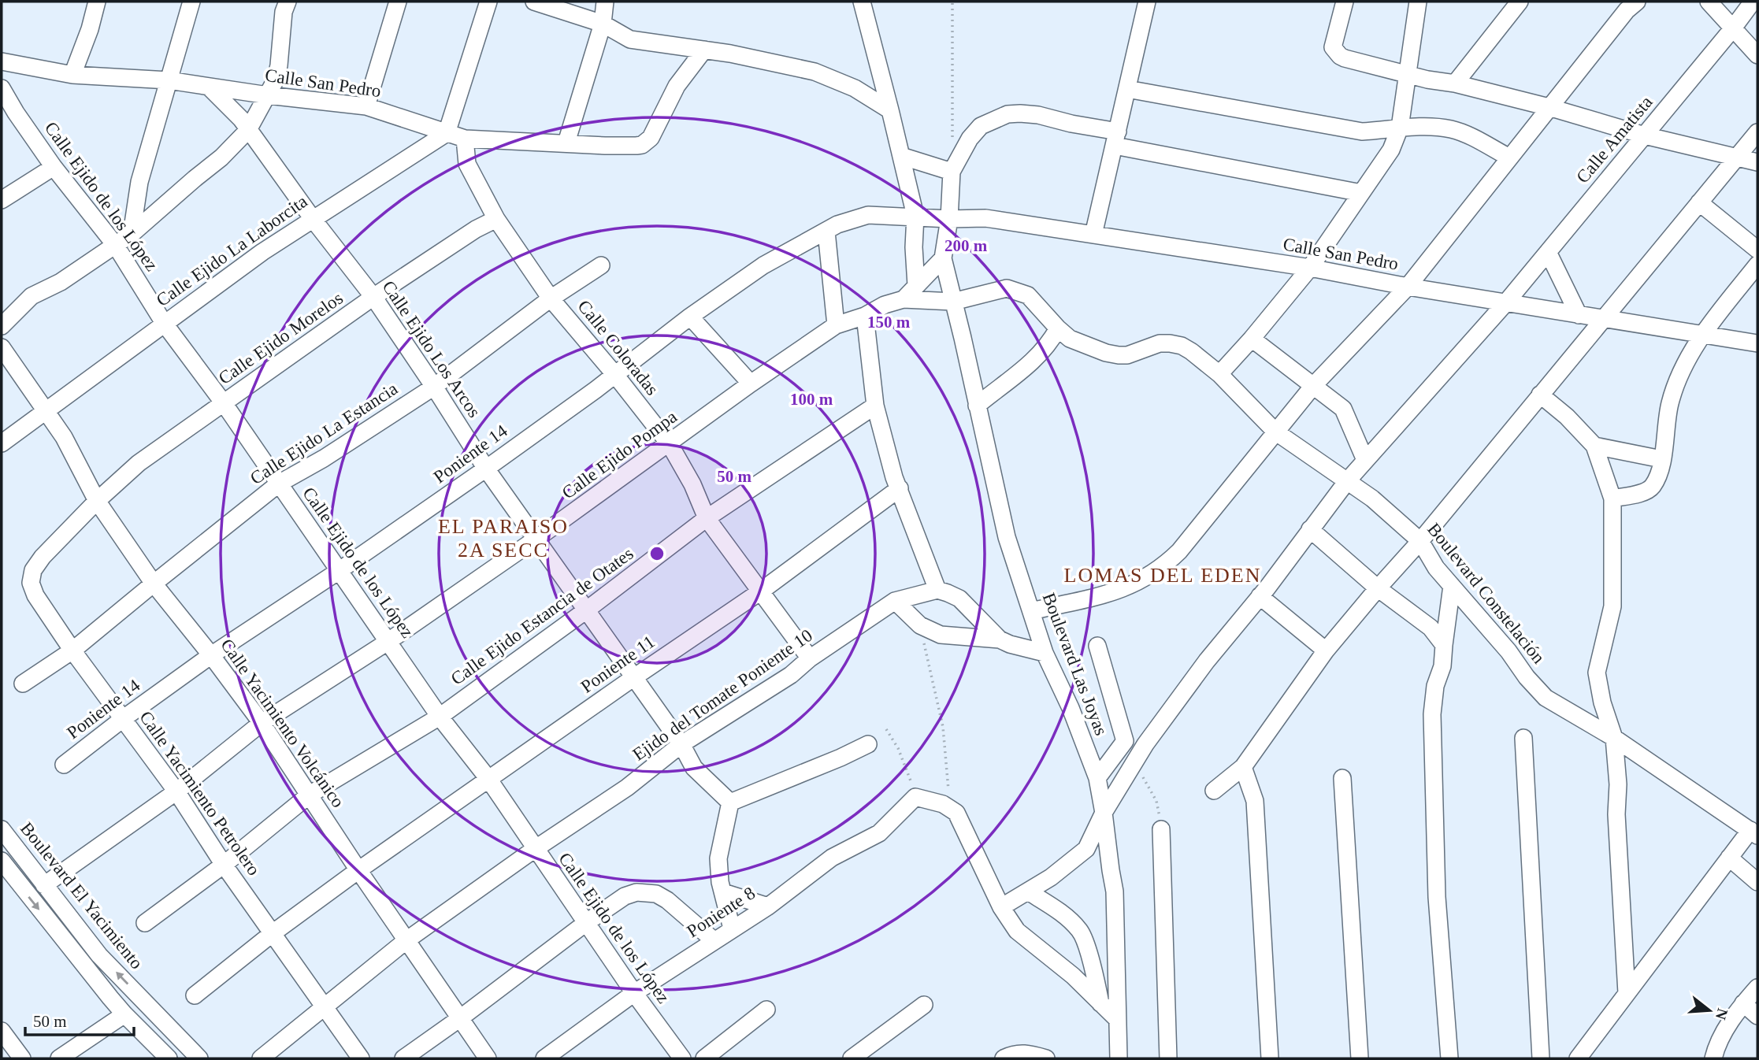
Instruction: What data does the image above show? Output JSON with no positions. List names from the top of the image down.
{
  "streets": {
    "street": [
      "Calle San Pedro",
      "Calle Amatista",
      "Calle Ejido de los López",
      "Calle Ejido La Laborcita",
      "Calle Ejido Morelos",
      "Calle Coloradas",
      "Calle Ejido Los Arcos",
      "Calle Ejido La Estancia",
      "Poniente 14",
      "Calle Ejido Pompa",
      "Boulevard Constelación",
      "Calle Ejido Estancia de Otates",
      "Poniente 11",
      "Boulevard Las Joyas",
      "Ejido del Tomate Poniente 10",
      "Calle Yacimiento Volcánico",
      "Calle Yacimiento Petrolero",
      "Boulevard El Yacimiento",
      "Poniente 8"
    ]
  },
  "crossings": [
    ["Calle San Pedro", "Calle Amatista"],
    ["Calle San Pedro", "Calle Ejido La Laborcita"],
    ["Calle San Pedro", "Calle Coloradas"],
    ["Calle San Pedro", "Calle Ejido Los Arcos"],
    ["Calle San Pedro", "Poniente 14"],
    ["Calle Amatista", "Boulevard Constelación"],
    ["Calle Amatista", "Boulevard Las Joyas"],
    ["Calle Ejido de los López", "Calle Ejido La Laborcita"],
    ["Calle Ejido de los López", "Calle Ejido Morelos"],
    ["Calle Ejido de los López", "Calle Ejido La Estancia"],
    ["Calle Ejido de los López", "Poniente 14"],
    ["Calle Ejido de los López", "Calle Ejido Pompa"],
    ["Calle Ejido de los López", "Calle Ejido Estancia de Otates"],
    ["Calle Ejido de los López", "Poniente 11"],
    ["Calle Ejido de los López", "Ejido del Tomate Poniente 10"],
    ["Calle Ejido de los López", "Poniente 8"],
    ["Calle Ejido La Laborcita", "Calle Ejido Los Arcos"],
    ["Calle Ejido La Laborcita", "Calle Yacimiento Volcánico"],
    ["Calle Ejido Morelos", "Calle Coloradas"],
    ["Calle Ejido Morelos", "Calle Ejido Los Arcos"],
    ["Calle Ejido Morelos", "Calle Yacimiento Volcánico"],
    ["Calle Ejido Morelos", "Calle Yacimiento Petrolero"],
    ["Calle Coloradas", "Calle Ejido La Estancia"],
    ["Calle Coloradas", "Poniente 14"],
    ["Calle Coloradas", "Calle Ejido Pompa"],
    ["Calle Coloradas", "Calle Ejido Estancia de Otates"],
    ["Calle Coloradas", "Poniente 11"],
    ["Calle Coloradas", "Ejido del Tomate Poniente 10"],
    ["Calle Ejido Los Arcos", "Calle Ejido La Estancia"],
    ["Calle Ejido Los Arcos", "Poniente 14"],
    ["Calle Ejido Los Arcos", "Calle Ejido Pompa"],
    ["Calle Ejido Los Arcos", "Calle Ejido Estancia de Otates"],
    ["Calle Ejido Los Arcos", "Poniente 11"],
    ["Calle Ejido Los Arcos", "Ejido del Tomate Poniente 10"],
    ["Calle Ejido La Estancia", "Calle Yacimiento Volcánico"],
    ["Calle Ejido La Estancia", "Calle Yacimiento Petrolero"],
    ["Poniente 14", "Calle Yacimiento Volcánico"],
    ["Poniente 14", "Calle Yacimiento Petrolero"],
    ["Calle Ejido Pompa", "Boulevard Constelación"],
    ["Calle Ejido Pompa", "Boulevard Las Joyas"],
    ["Calle Ejido Pompa", "Calle Yacimiento Volcánico"],
    ["Calle Ejido Pompa", "Calle Yacimiento Petrolero"],
    ["Calle Ejido Pompa", "Boulevard El Yacimiento"],
    ["Boulevard Constelación", "Boulevard Las Joyas"],
    ["Calle Ejido Estancia de Otates", "Calle Yacimiento Volcánico"],
    ["Calle Ejido Estancia de Otates", "Calle Yacimiento Petrolero"],
    ["Poniente 11", "Calle Yacimiento Volcánico"],
    ["Poniente 11", "Calle Yacimiento Petrolero"],
    ["Ejido del Tomate Poniente 10", "Calle Yacimiento Volcánico"],
    ["Ejido del Tomate Poniente 10", "Calle Yacimiento Petrolero"],
    ["Calle Yacimiento Volcánico", "Calle Yacimiento Petrolero"]
  ],
  "districts": ["EL PARAISO 2A SECC", "LOMAS DEL EDEN"],
  "scale_bar": "50 m",
  "north": "right",
  "rings": [
    "200 m",
    "150 m",
    "100 m",
    "50 m"
  ]
}
